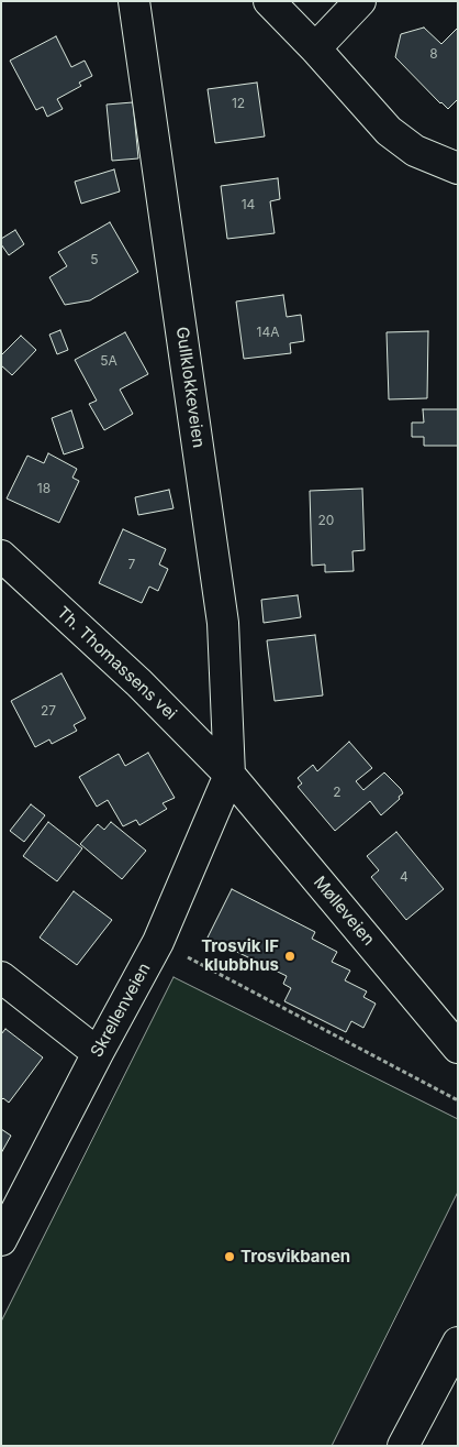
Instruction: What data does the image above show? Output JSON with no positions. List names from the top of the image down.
{
  "streets": {
    "street": [
      "Gullklokkeveien",
      "Th. Thomassens vei",
      "Mølleveien",
      "Skrellenveien"
    ]
  },
  "crossings": [
    ["Gullklokkeveien", "Th. Thomassens vei"],
    ["Gullklokkeveien", "Mølleveien"],
    ["Gullklokkeveien", "Skrellenveien"],
    ["Th. Thomassens vei", "Mølleveien"],
    ["Th. Thomassens vei", "Skrellenveien"],
    ["Mølleveien", "Skrellenveien"]
  ],
  "places": ["Trosvik IF klubbhus", "Trosvikbanen"],
  "house_numbers": [
    "8",
    "12",
    "14",
    "5",
    "14A",
    "5A",
    "18",
    "20",
    "7",
    "27",
    "2",
    "4"
  ]
}
